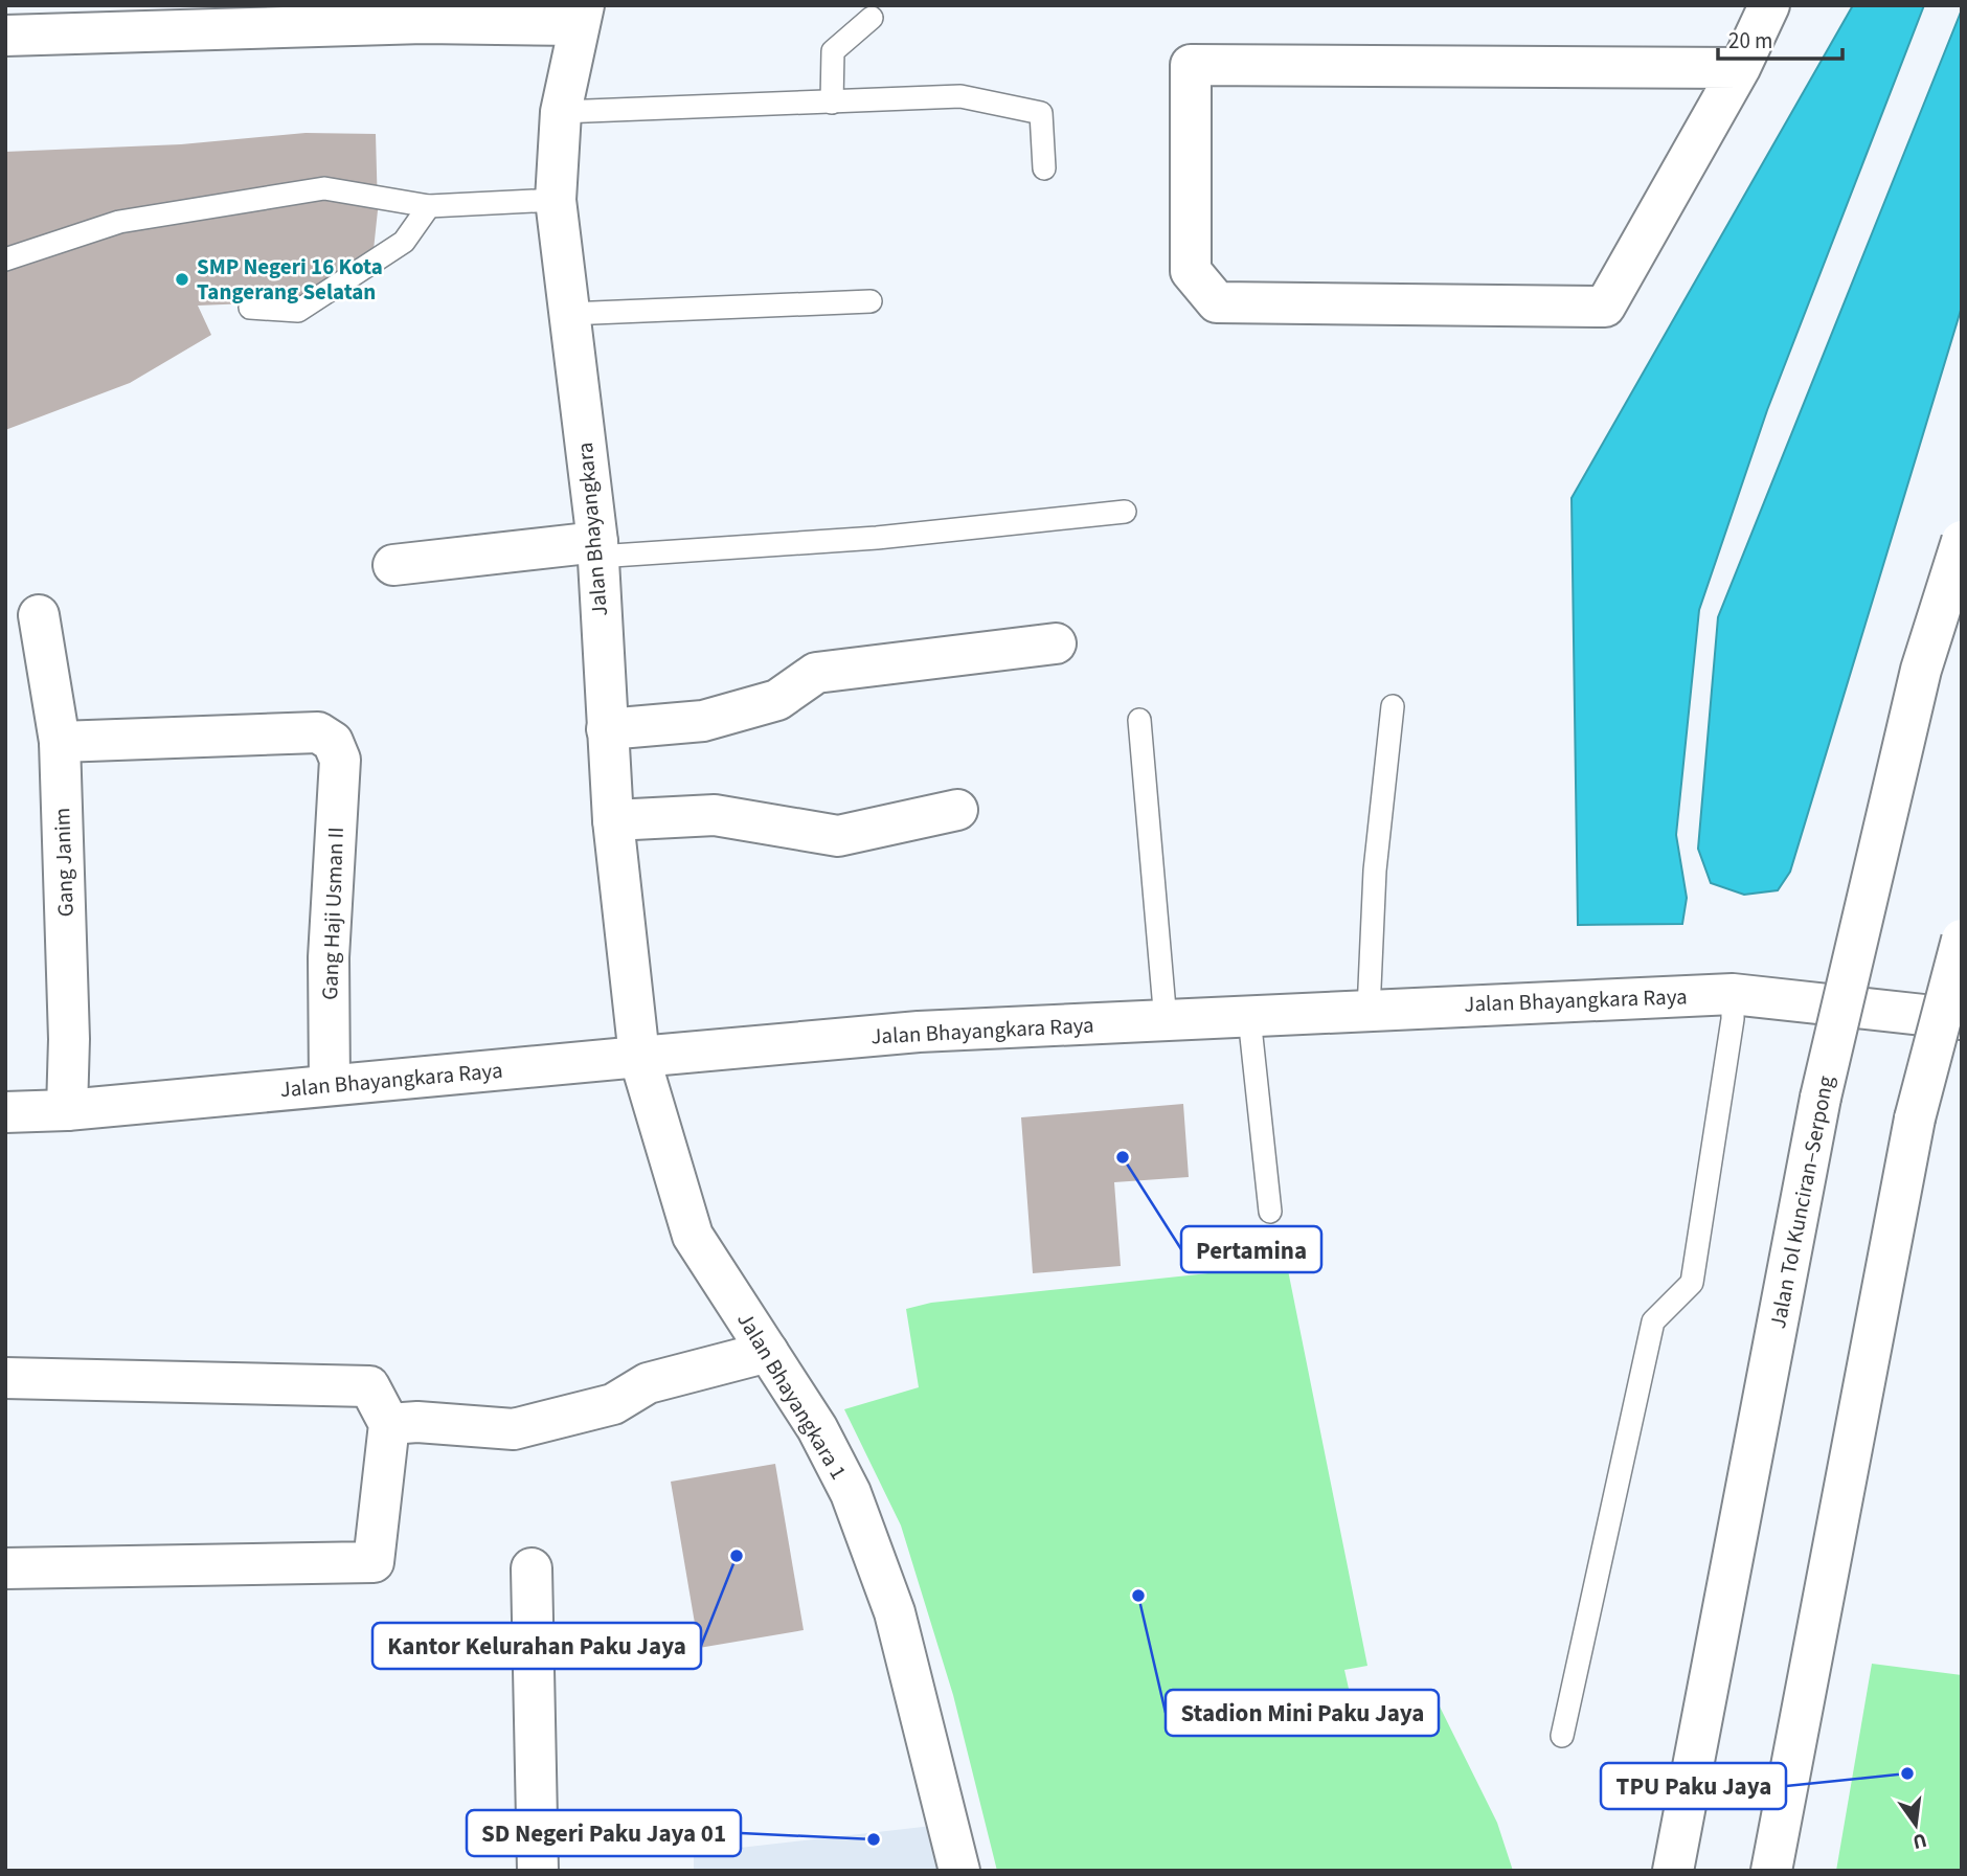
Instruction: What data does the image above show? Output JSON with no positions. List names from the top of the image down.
{
  "streets": {
    "main road": [
      "Jalan Bhayangkara",
      "Gang Janim",
      "Gang Haji Usman II",
      "Jalan Bhayangkara Raya",
      "Jalan Tol Kunciran–Serpong",
      "Jalan Bhayangkara 1"
    ]
  },
  "crossings": [
    ["Jalan Bhayangkara", "Jalan Bhayangkara Raya"],
    ["Jalan Bhayangkara", "Jalan Bhayangkara 1"],
    ["Gang Janim", "Gang Haji Usman II"],
    ["Gang Janim", "Jalan Bhayangkara Raya"],
    ["Gang Haji Usman II", "Jalan Bhayangkara Raya"],
    ["Jalan Bhayangkara Raya", "Jalan Bhayangkara 1"]
  ],
  "places": [
    "SMP Negeri 16 Kota Tangerang Selatan",
    "Pertamina",
    "Kantor Kelurahan Paku Jaya",
    "Stadion Mini Paku Jaya",
    "TPU Paku Jaya",
    "SD Negeri Paku Jaya 01"
  ],
  "scale_bar": "20 m",
  "north": "bottom"
}
